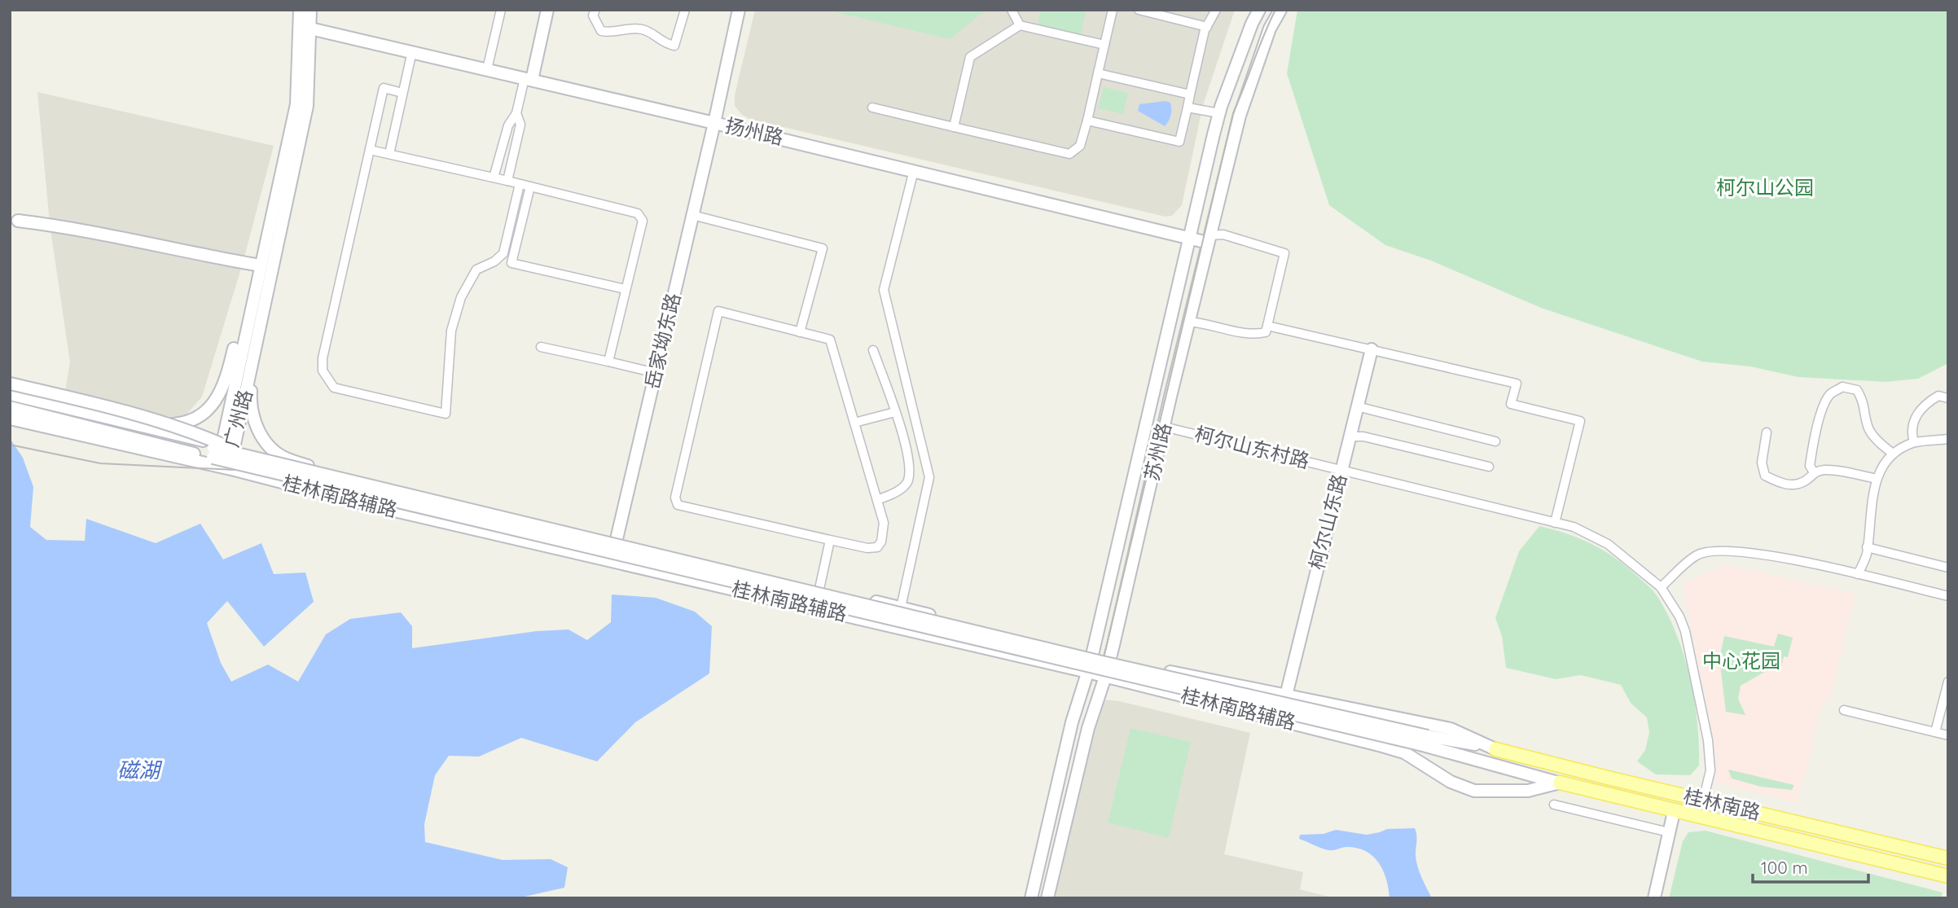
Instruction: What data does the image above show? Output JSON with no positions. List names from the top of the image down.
{
  "streets": {
    "main road": [
      "扬州路",
      "岳家坳东路",
      "广州路",
      "苏州路",
      "桂林南路辅路",
      "柯尔山东路",
      "桂林南路"
    ],
    "street": ["柯尔山东村路"]
  },
  "crossings": [
    ["扬州路", "岳家坳东路"],
    ["扬州路", "广州路"],
    ["扬州路", "苏州路"],
    ["岳家坳东路", "桂林南路辅路"],
    ["广州路", "桂林南路辅路"],
    ["柯尔山东村路", "苏州路"],
    ["柯尔山东村路", "柯尔山东路"],
    ["柯尔山东村路", "桂林南路"],
    ["苏州路", "桂林南路辅路"],
    ["桂林南路辅路", "柯尔山东路"],
    ["桂林南路辅路", "桂林南路"]
  ],
  "water": ["磁湖"],
  "parks": ["柯尔山公园", "中心花园"],
  "scale_bar": "100 m"
}
